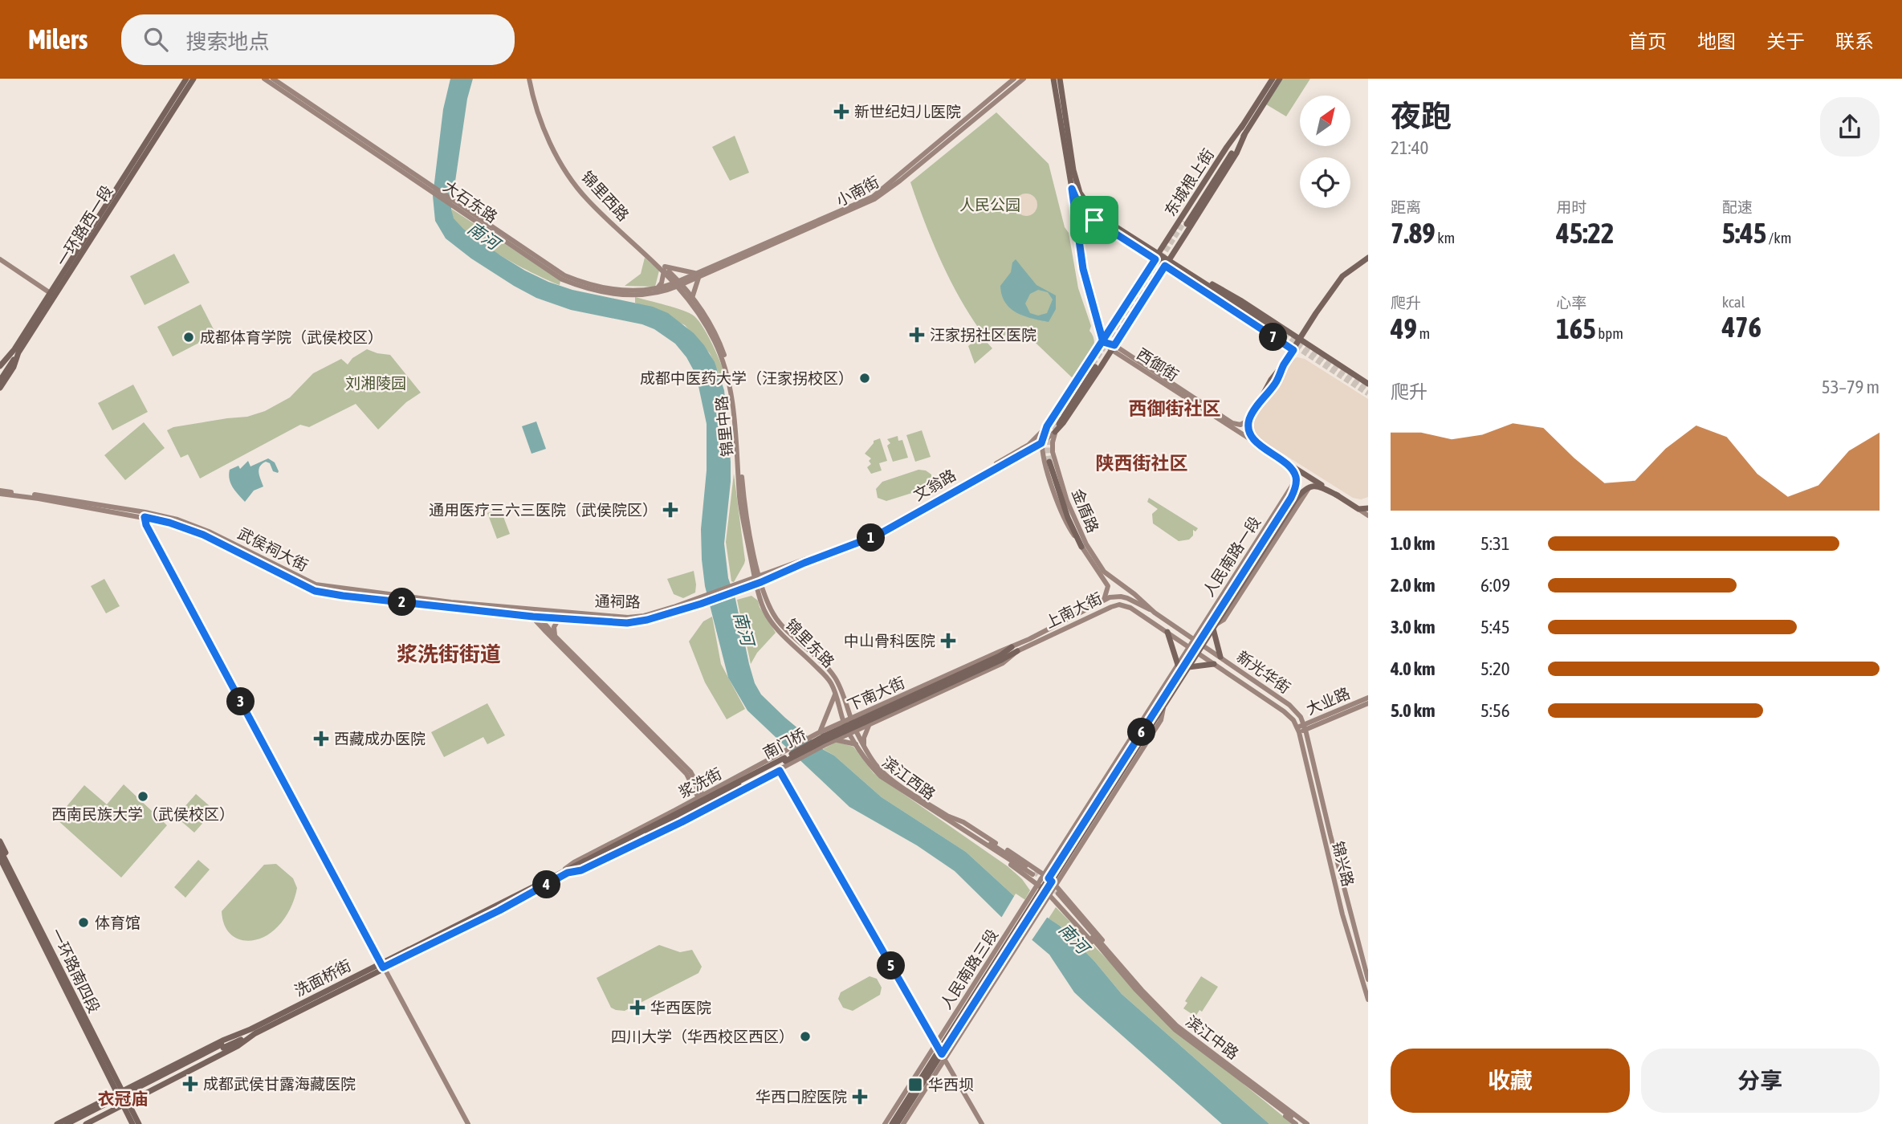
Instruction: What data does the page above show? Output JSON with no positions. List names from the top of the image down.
{
  "streets": {
    "main road": [
      "东城根上街",
      "小南街",
      "锦里西路",
      "大石东路",
      "一环路西一段",
      "西御街",
      "锦里中路",
      "文翁路",
      "金盾路",
      "武侯祠大街",
      "人民南路一段",
      "通祠路",
      "上南大街",
      "锦里东路",
      "新光华街",
      "下南大街",
      "大业路",
      "南门桥",
      "滨江西路",
      "浆洗街",
      "锦兴路",
      "人民南路三段",
      "一环路南四段",
      "洗面桥街",
      "滨江中路"
    ]
  },
  "crossings": [
    ["东城根上街", "文翁路"],
    ["小南街", "锦里西路"],
    ["小南街", "大石东路"],
    ["小南街", "锦里中路"],
    ["锦里西路", "大石东路"],
    ["锦里西路", "锦里中路"],
    ["大石东路", "锦里中路"],
    ["西御街", "文翁路"],
    ["西御街", "人民南路一段"],
    ["锦里中路", "文翁路"],
    ["锦里中路", "锦里东路"],
    ["文翁路", "金盾路"],
    ["文翁路", "通祠路"],
    ["文翁路", "锦里东路"],
    ["金盾路", "上南大街"],
    ["金盾路", "新光华街"],
    ["武侯祠大街", "通祠路"],
    ["人民南路一段", "新光华街"],
    ["人民南路一段", "人民南路三段"],
    ["上南大街", "新光华街"],
    ["上南大街", "下南大街"],
    ["上南大街", "南门桥"],
    ["锦里东路", "下南大街"],
    ["锦里东路", "滨江西路"],
    ["新光华街", "大业路"],
    ["新光华街", "锦兴路"],
    ["新光华街", "人民南路三段"],
    ["下南大街", "南门桥"],
    ["下南大街", "滨江西路"],
    ["大业路", "锦兴路"],
    ["南门桥", "浆洗街"],
    ["滨江西路", "人民南路三段"],
    ["滨江西路", "滨江中路"],
    ["浆洗街", "洗面桥街"],
    ["人民南路三段", "滨江中路"],
    ["一环路南四段", "洗面桥街"]
  ],
  "districts": [
    "西御街社区",
    "陕西街社区",
    "浆洗街街道",
    "衣冠庙"
  ],
  "water": ["南河"],
  "parks": ["人民公园", "刘湘陵园"],
  "places": {
    "health": [
      "新世纪妇儿医院",
      "汪家拐社区医院",
      "通用医疗三六三医院（武侯院区）",
      "中山骨科医院",
      "西藏成办医院",
      "华西医院",
      "成都武侯甘露海藏医院",
      "华西口腔医院"
    ],
    "other": [
      "成都体育学院（武侯校区）",
      "成都中医药大学（汪家拐校区）",
      "西南民族大学（武侯校区）",
      "体育馆",
      "四川大学（华西校区西区）"
    ],
    "transit": ["华西坝"]
  },
  "north": "top right",
  "page": {
    "header": "Milers",
    "search": "搜索地点",
    "nav": [
      "首页",
      "地图",
      "关于",
      "联系"
    ],
    "heading": ["夜跑", "21:40"],
    "stats": [
      ["距离", "7.89 km"],
      ["用时", "45:22"],
      ["配速", "5:45 /km"],
      ["爬升", "49 m"],
      ["心率", "165 bpm"],
      ["kcal", "476"]
    ],
    "pins": [
      "7",
      "1",
      "2",
      "3",
      "6",
      "4",
      "5"
    ],
    "chart": ["爬升", "53–79 m"],
    "list": [
      {
        "name": "1.0 km",
        "note": "5:31"
      },
      {
        "name": "2.0 km",
        "note": "6:09"
      },
      {
        "name": "3.0 km",
        "note": "5:45"
      },
      {
        "name": "4.0 km",
        "note": "5:20"
      },
      {
        "name": "5.0 km",
        "note": "5:56"
      }
    ],
    "buttons": ["收藏", "分享"]
  }
}
